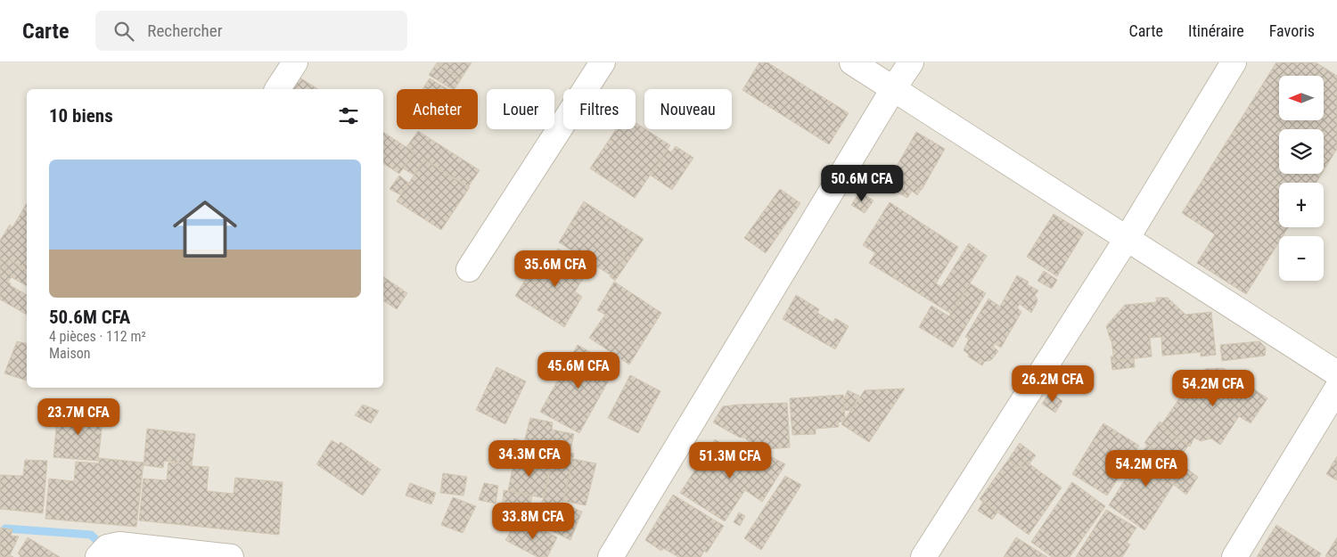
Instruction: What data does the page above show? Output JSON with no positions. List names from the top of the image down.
{
  "north": "left",
  "page": {
    "header": "Carte",
    "search": "Rechercher",
    "nav": ["Carte", "Itinéraire", "Favoris"],
    "map_buttons": ["+", "−"],
    "chip": [
      "Acheter",
      "Louer",
      "Filtres",
      "Nouveau"
    ],
    "heading": "10 biens",
    "list": [
      {
        "name": "50.6M CFA",
        "note": "4 pièces · 112 m² · Maison"
      }
    ],
    "price": [
      "50.6M CFA",
      "35.6M CFA",
      "45.6M CFA",
      "26.2M CFA",
      "54.2M CFA",
      "23.7M CFA",
      "34.3M CFA",
      "51.3M CFA",
      "54.2M CFA",
      "33.8M CFA"
    ]
  }
}
